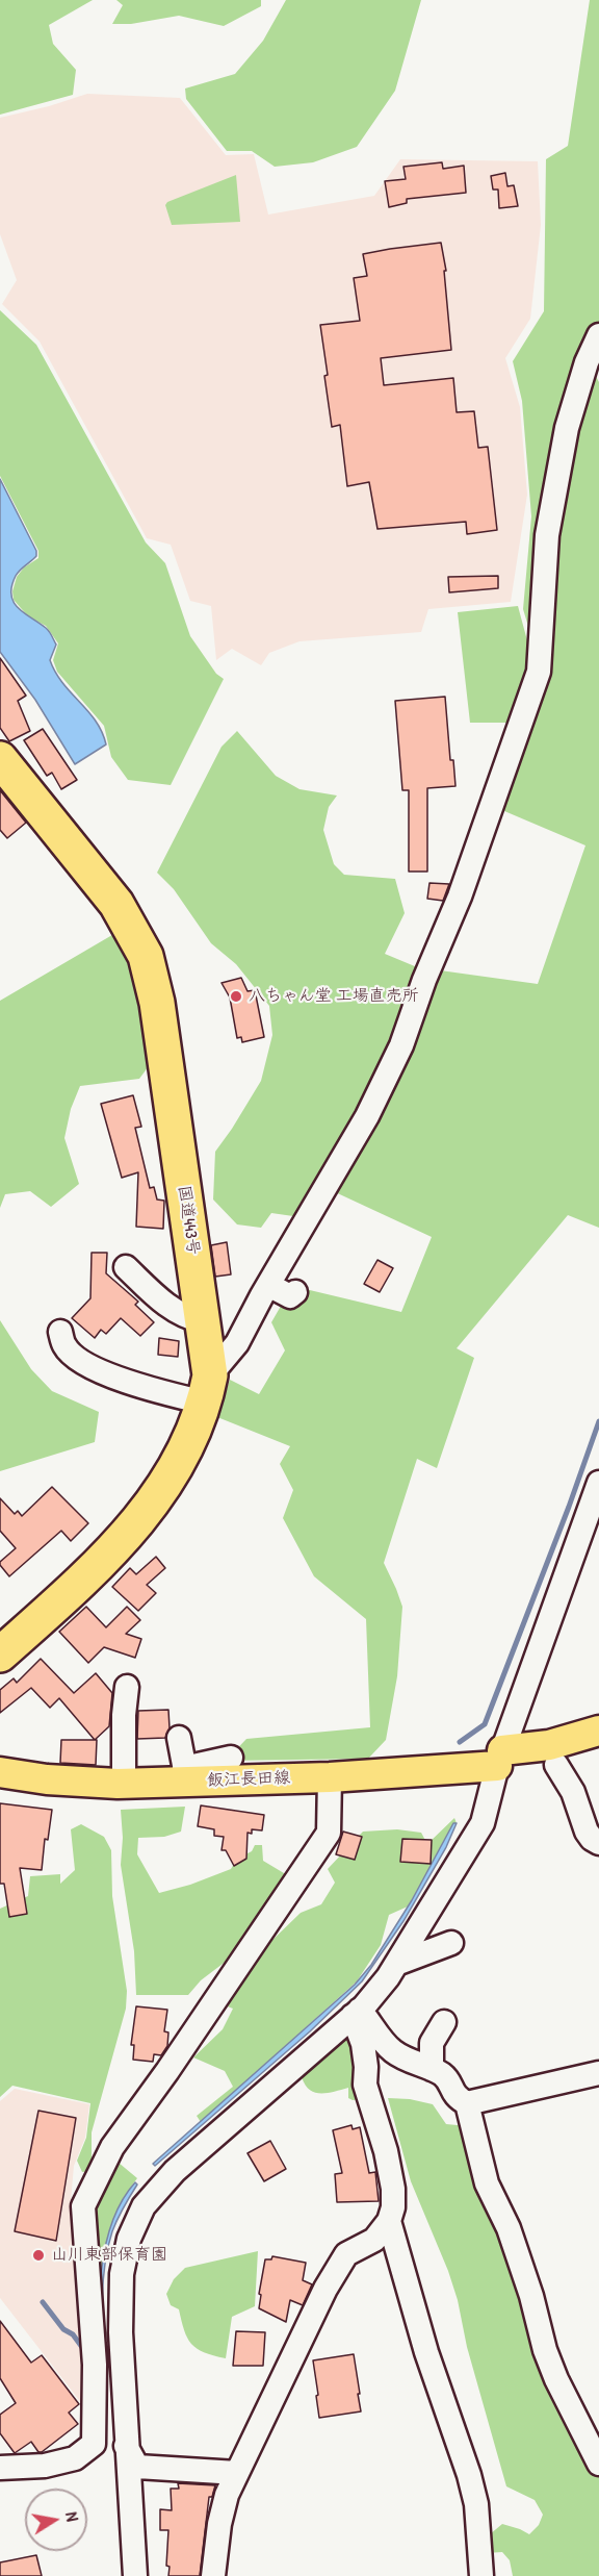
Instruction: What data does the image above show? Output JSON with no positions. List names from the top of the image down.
{
  "streets": {
    "highway": ["国道443号"],
    "main road": ["飯江長田線"]
  },
  "places": ["八ちゃん堂 工場直売所", "山川東部保育園"],
  "north": "right"
}
